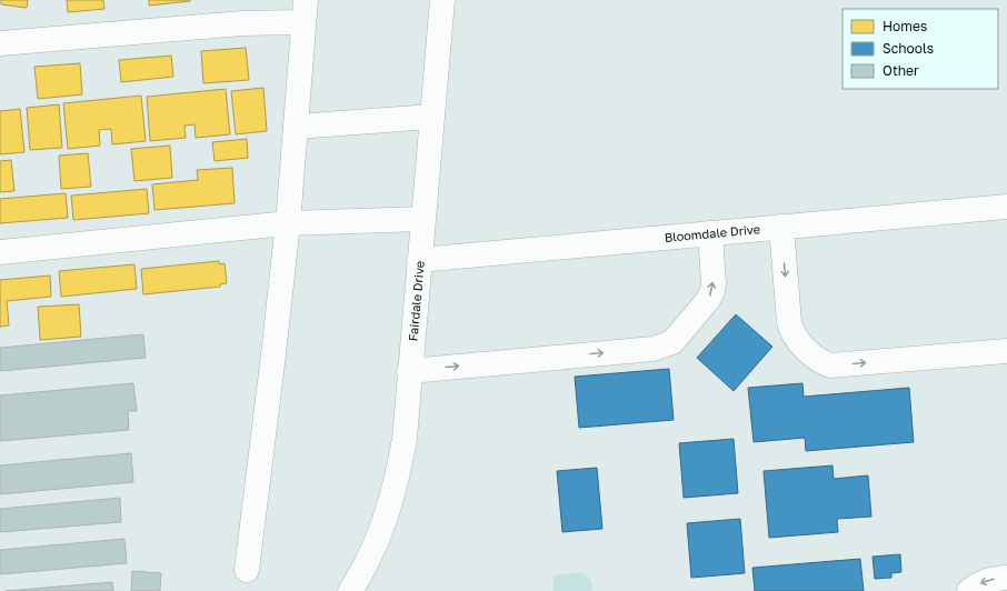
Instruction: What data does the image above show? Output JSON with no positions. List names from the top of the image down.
{
  "streets": {
    "street": ["Bloomdale Drive", "Fairdale Drive"]
  },
  "crossings": [
    ["Bloomdale Drive", "Fairdale Drive"]
  ],
  "legend": ["Homes", "Schools", "Other"]
}
